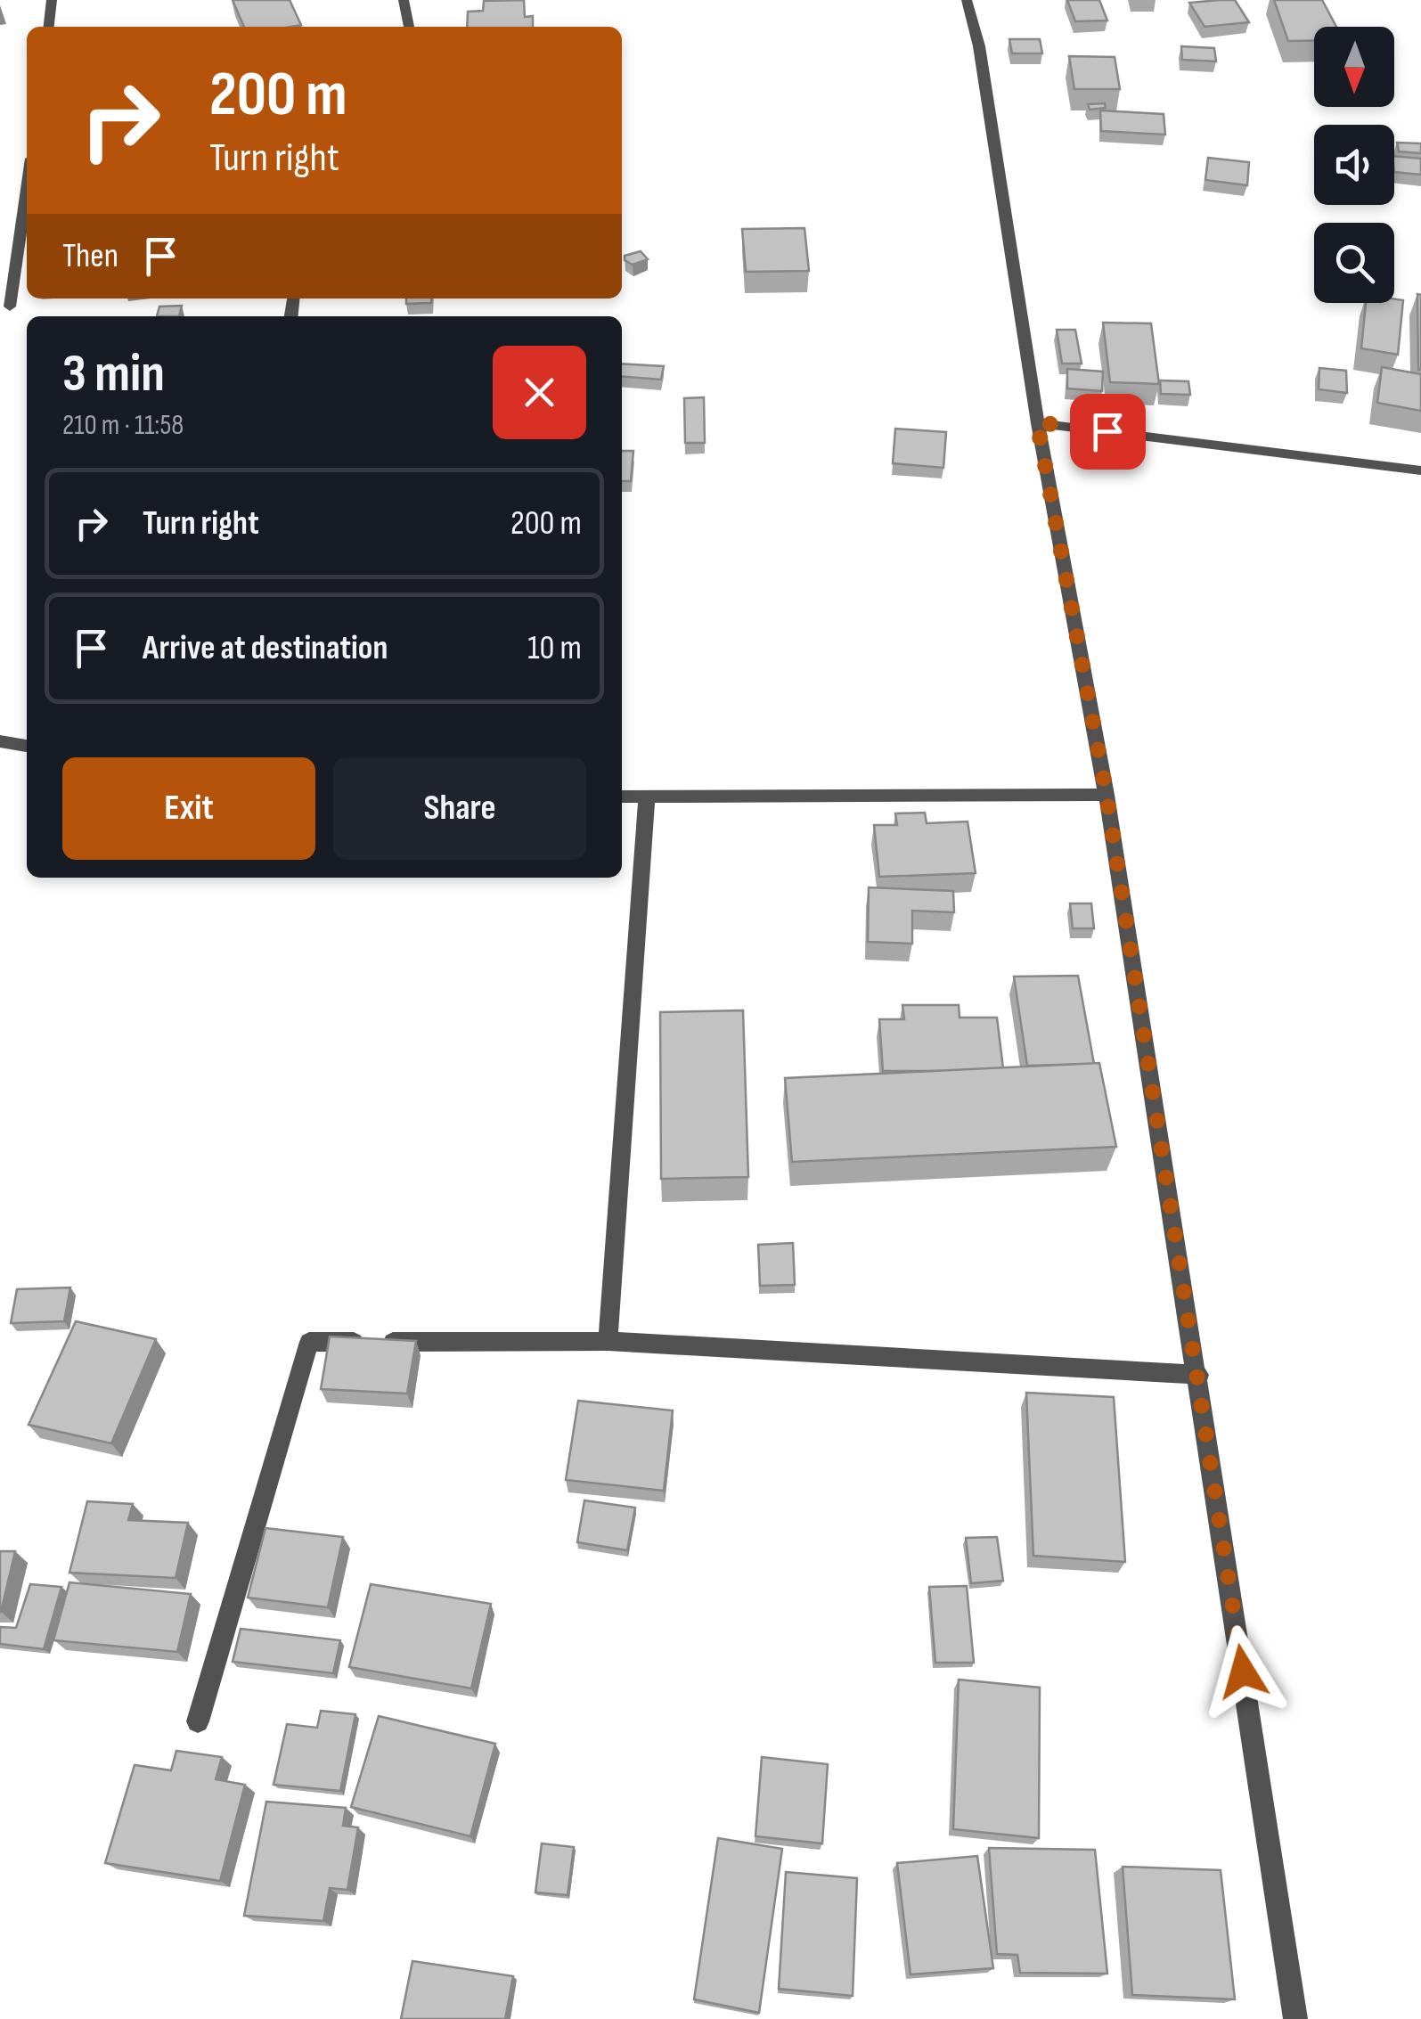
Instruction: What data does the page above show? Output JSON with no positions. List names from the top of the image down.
{
  "north": "bottom",
  "page": {
    "turn": ["200 m", "Turn right"],
    "then": "Then",
    "heading": ["3 min", "210 m · 11:58"],
    "list": [
      {
        "name": "Turn right",
        "value": "200 m"
      },
      {
        "name": "Arrive at destination",
        "value": "10 m"
      }
    ],
    "buttons": ["Exit", "Share"]
  }
}
